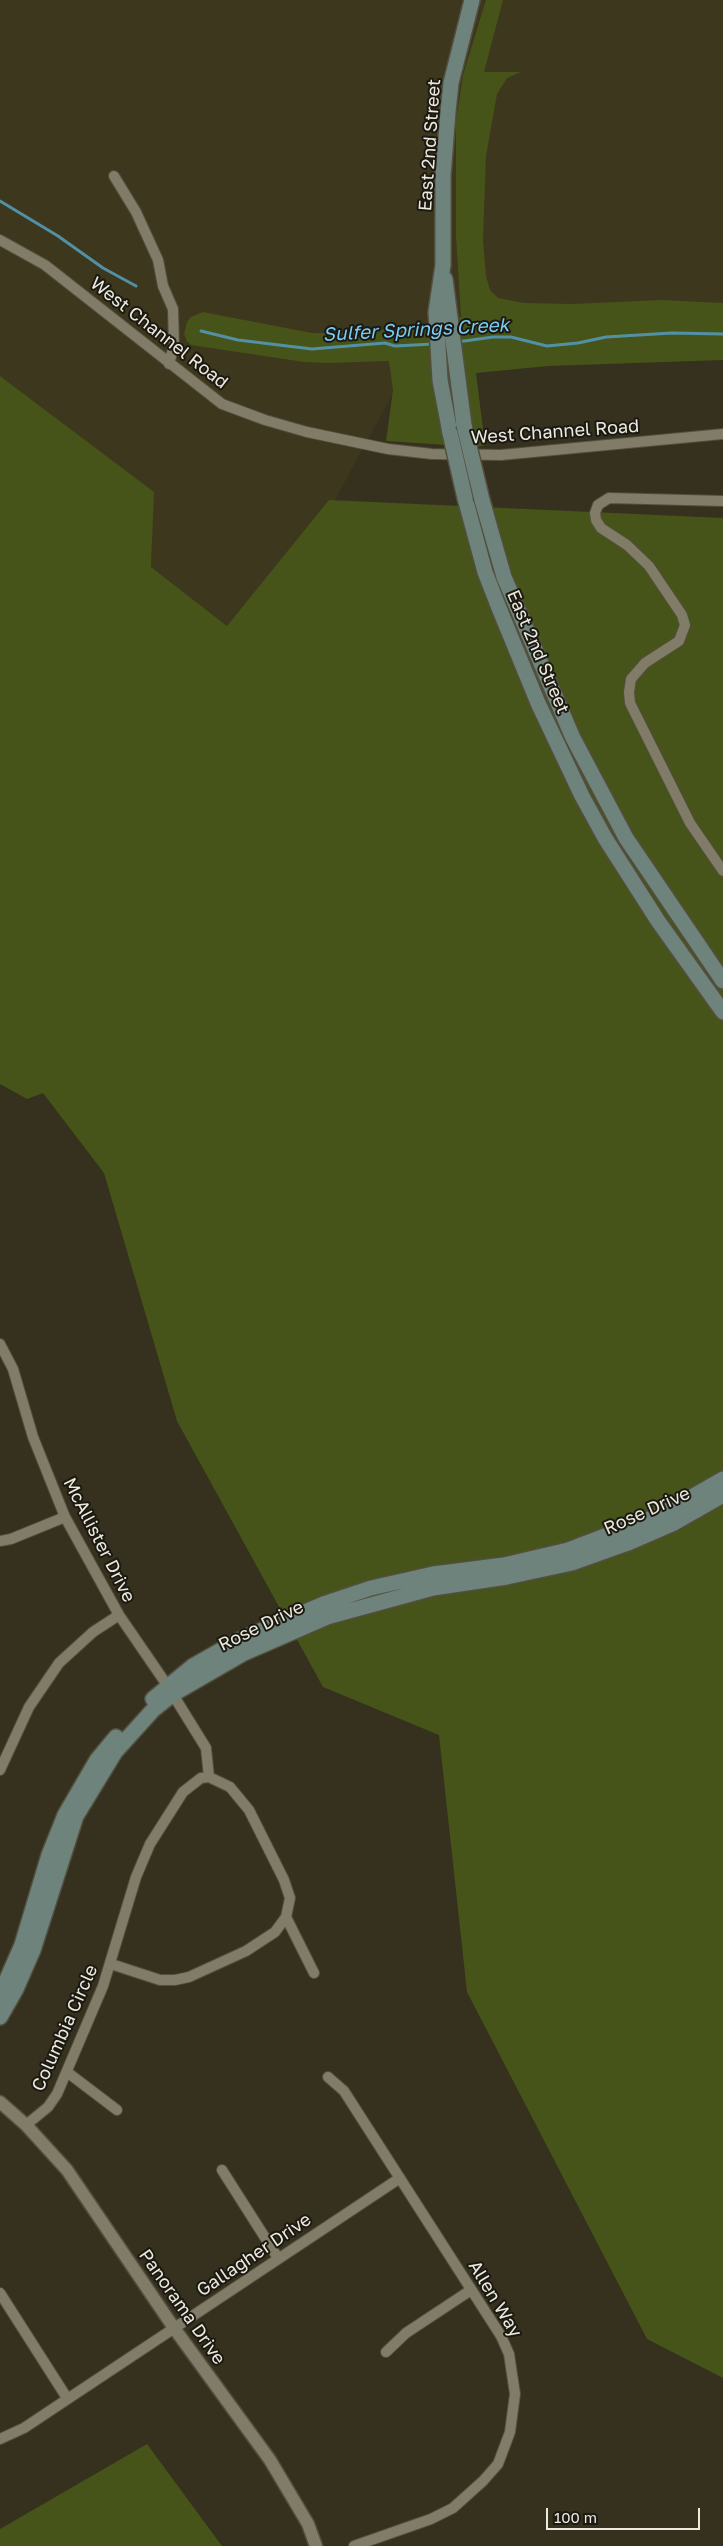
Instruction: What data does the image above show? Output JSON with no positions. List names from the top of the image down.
{
  "streets": {
    "main road": ["East 2nd Street", "Rose Drive"],
    "street": [
      "West Channel Road",
      "McAllister Drive",
      "Columbia Circle",
      "Gallagher Drive",
      "Allen Way",
      "Panorama Drive"
    ]
  },
  "crossings": [
    ["Rose Drive", "McAllister Drive"],
    ["McAllister Drive", "Columbia Circle"],
    ["Columbia Circle", "Panorama Drive"],
    ["Gallagher Drive", "Allen Way"],
    ["Gallagher Drive", "Panorama Drive"]
  ],
  "water": ["Sulfer Springs Creek"],
  "scale_bar": "100 m"
}
